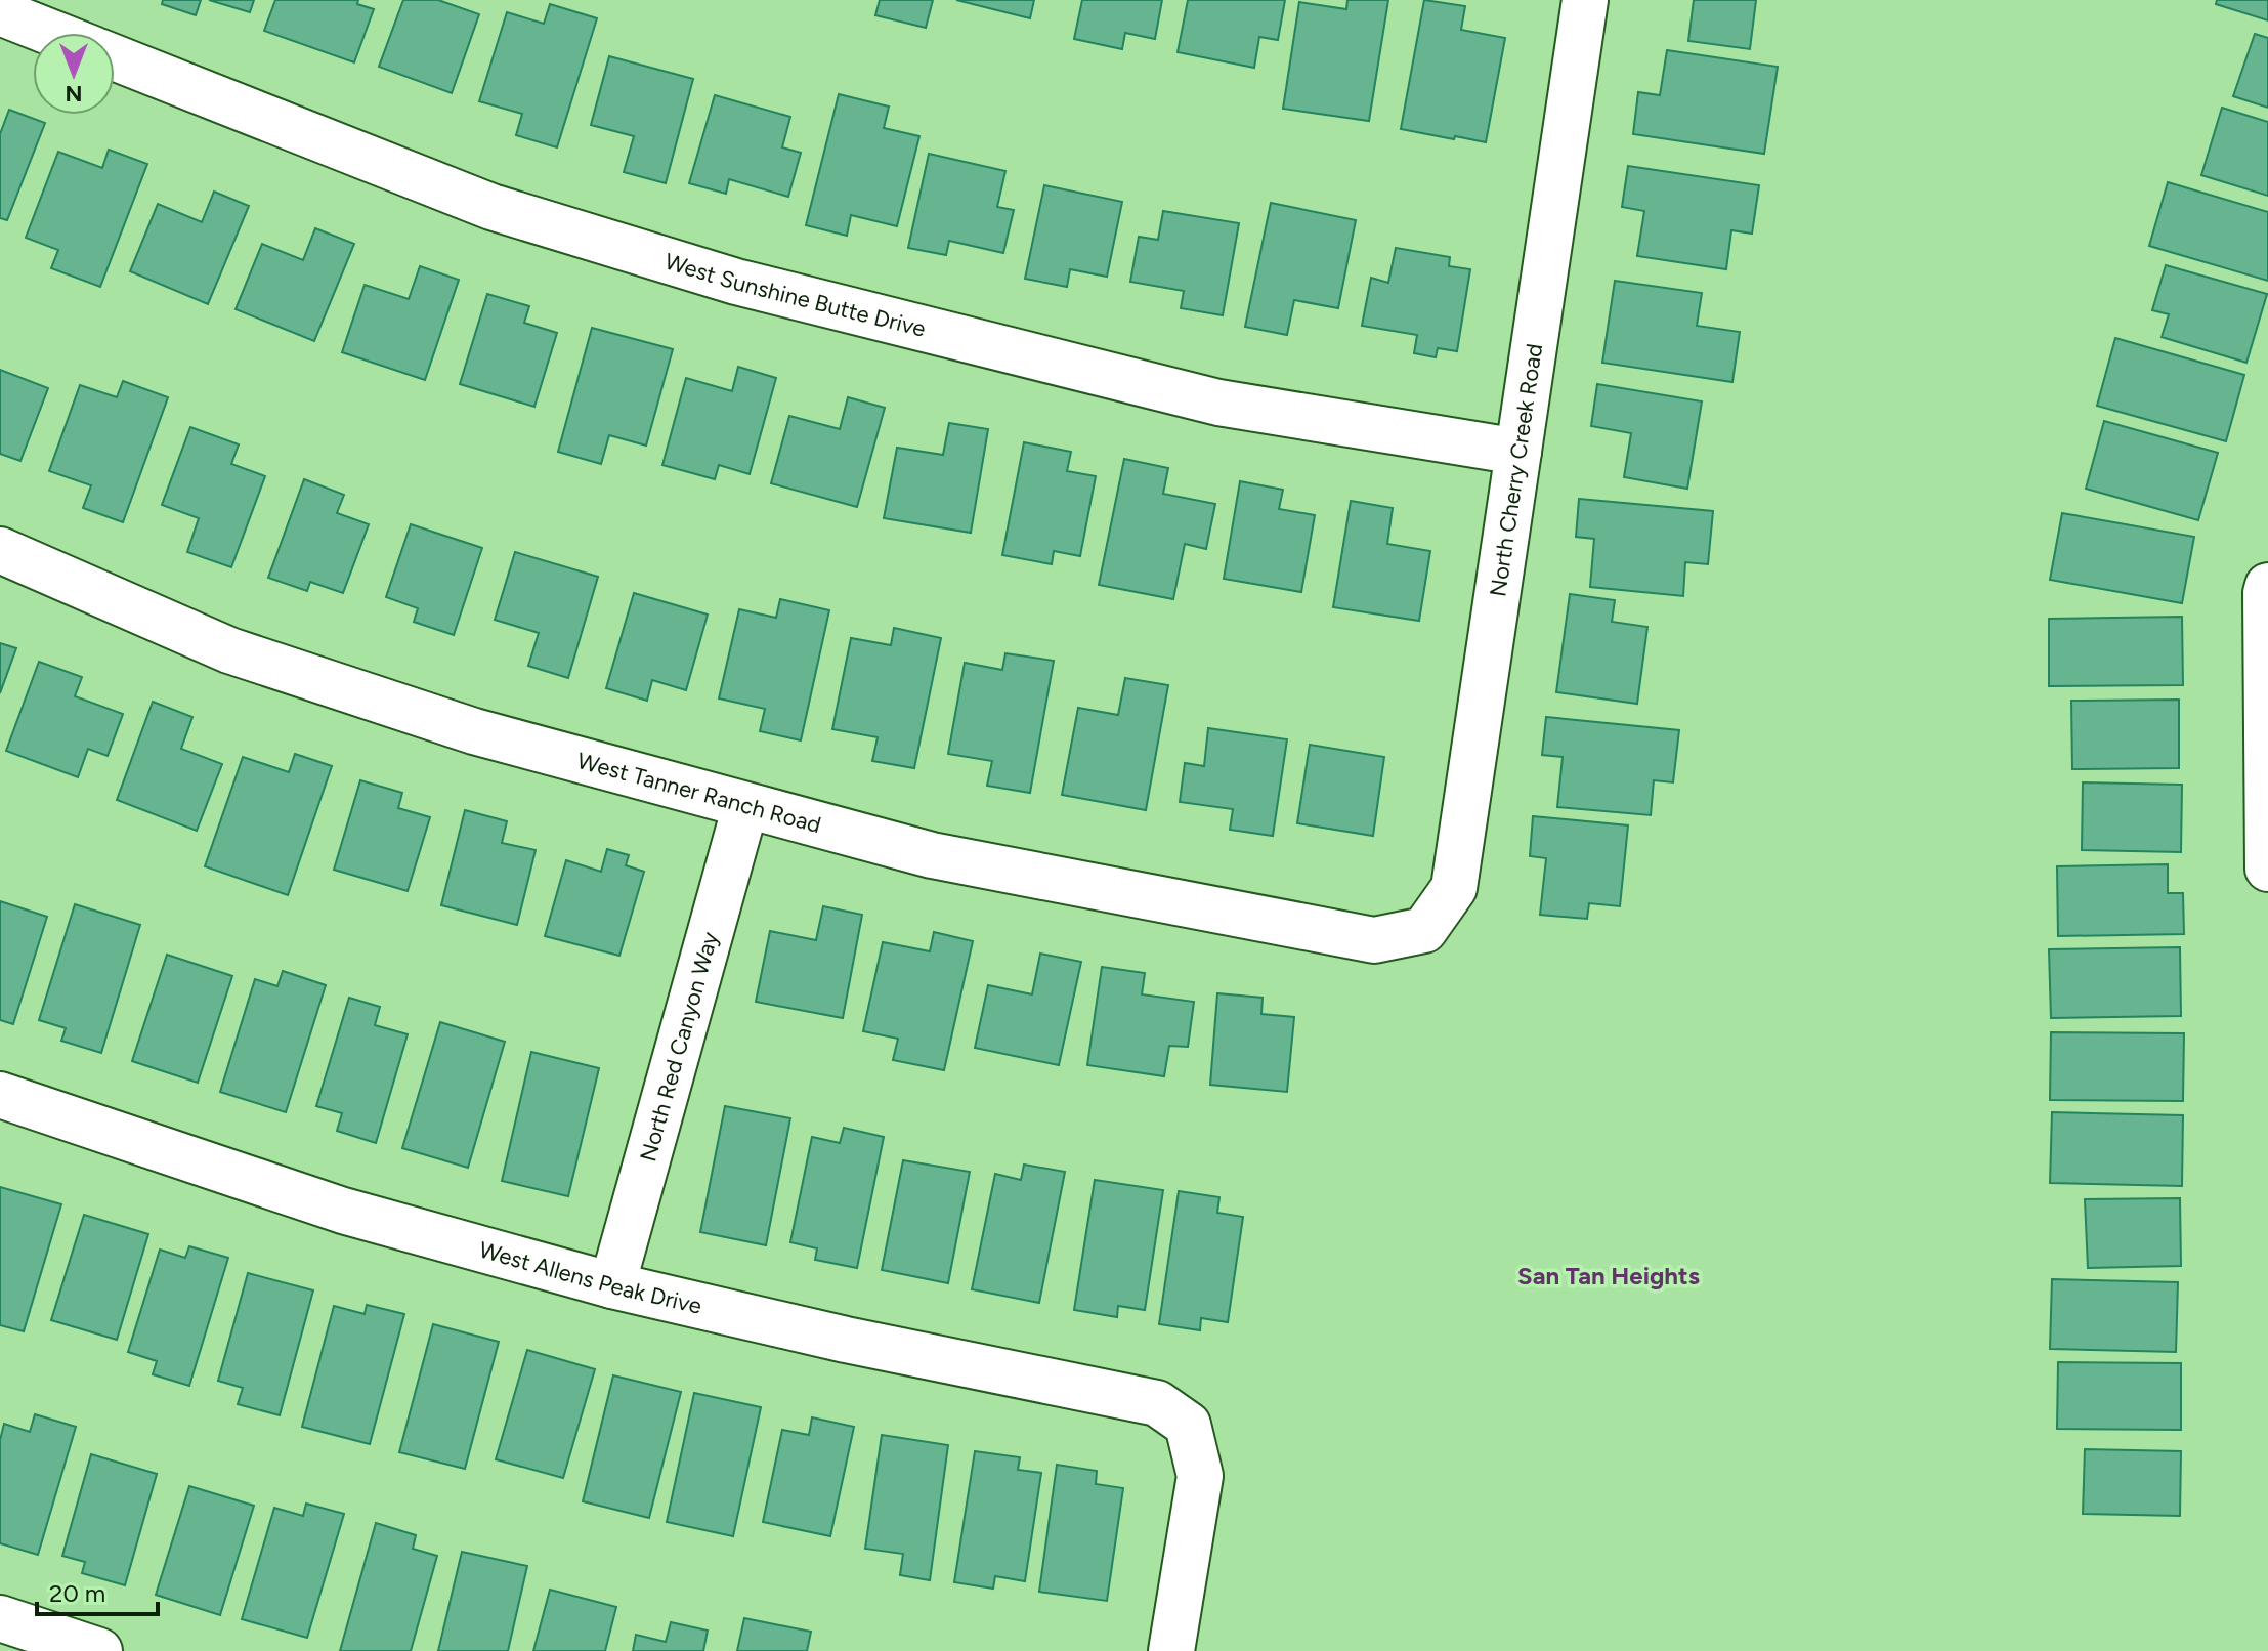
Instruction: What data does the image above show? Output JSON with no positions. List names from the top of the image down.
{
  "streets": {
    "street": [
      "West Sunshine Butte Drive",
      "North Cherry Creek Road",
      "West Tanner Ranch Road",
      "North Red Canyon Way",
      "West Allens Peak Drive"
    ]
  },
  "crossings": [
    ["West Sunshine Butte Drive", "North Cherry Creek Road"],
    ["North Cherry Creek Road", "West Tanner Ranch Road"],
    ["West Tanner Ranch Road", "North Red Canyon Way"],
    ["North Red Canyon Way", "West Allens Peak Drive"]
  ],
  "districts": ["San Tan Heights"],
  "scale_bar": "20 m",
  "north": "bottom"
}
